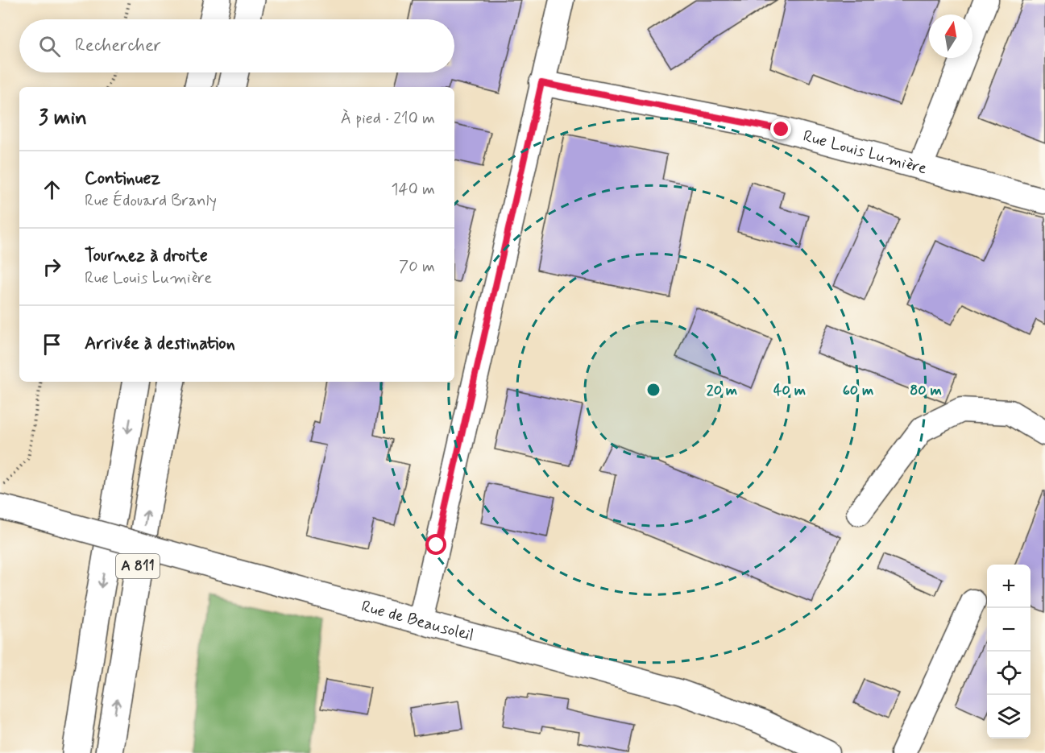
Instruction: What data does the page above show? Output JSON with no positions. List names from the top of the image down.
{
  "streets": {
    "highway": ["A 811"],
    "street": ["Rue Louis Lumière", "Rue de Beausoleil"]
  },
  "north": "top",
  "page": {
    "search": "Rechercher",
    "heading": ["3 min", "À pied · 210 m"],
    "list": [
      ["Continuez", "Rue Édouard Branly", "140 m"],
      ["Tournez à droite", "Rue Louis Lumière", "70 m"],
      "Arrivée à destination"
    ],
    "map_buttons": ["+", "−"]
  },
  "rings": [
    "20 m",
    "40 m",
    "60 m",
    "80 m"
  ]
}
